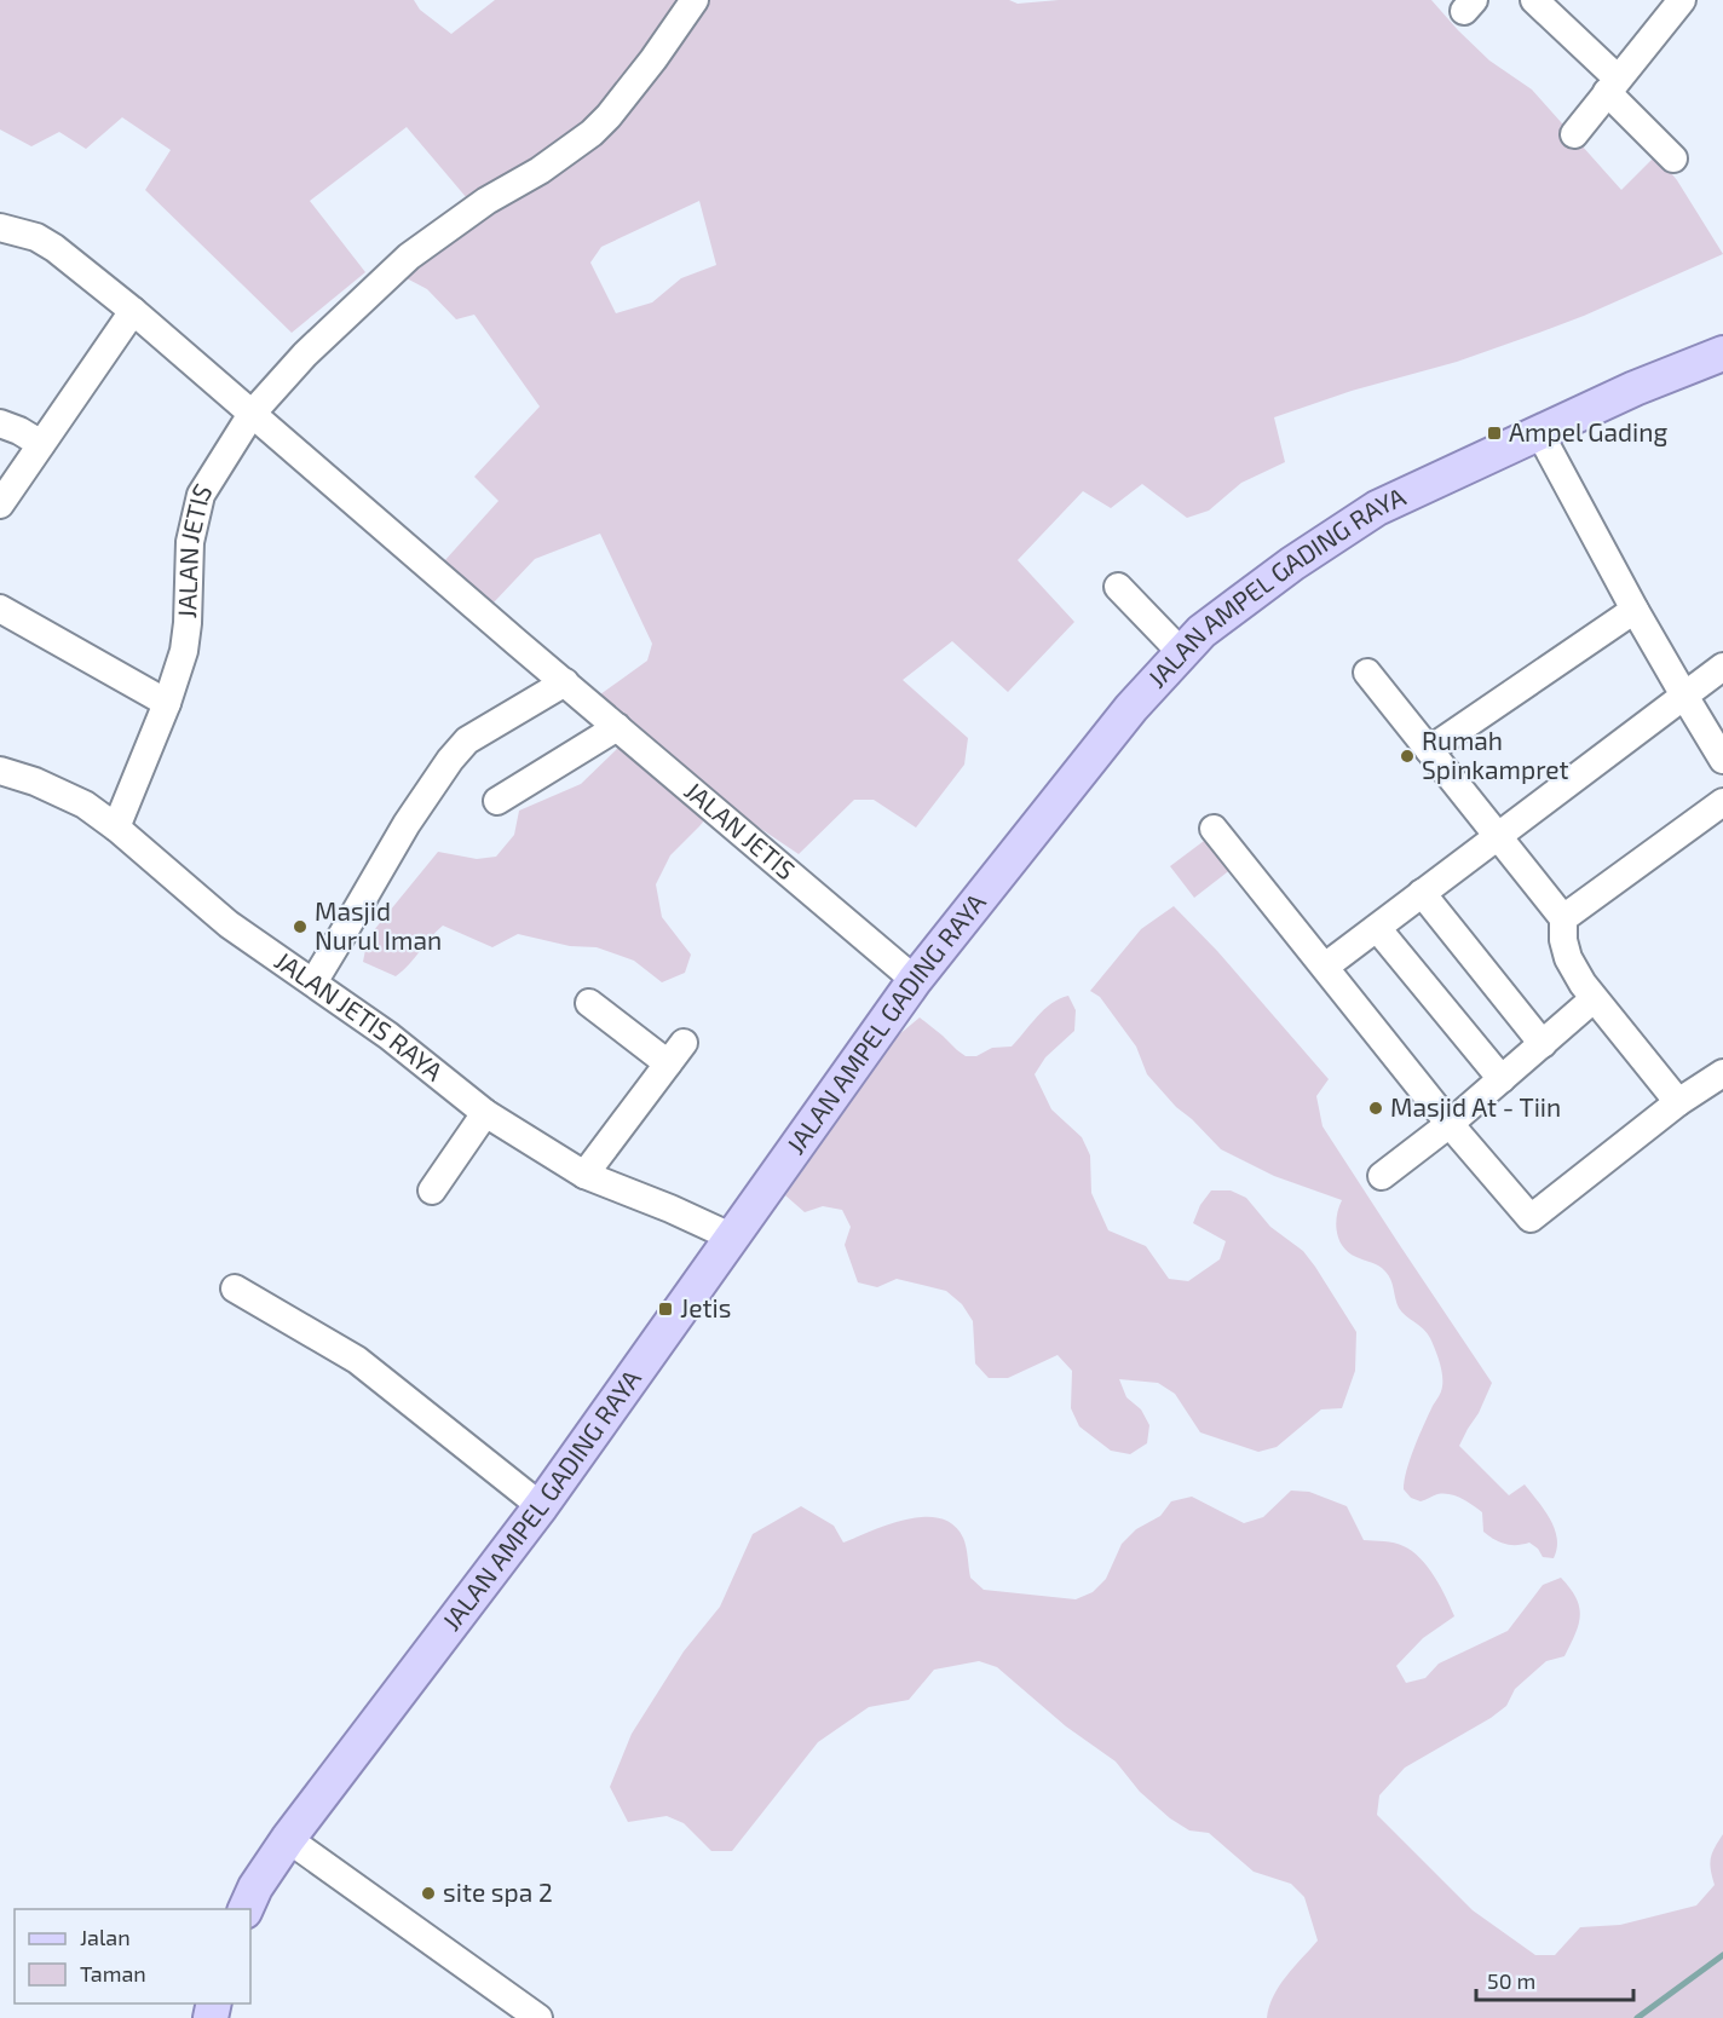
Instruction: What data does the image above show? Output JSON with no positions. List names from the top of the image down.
{
  "streets": {
    "main road": ["JALAN AMPEL GADING RAYA"],
    "street": ["JALAN JETIS", "JALAN JETIS RAYA"]
  },
  "crossings": [
    ["JALAN JETIS", "JALAN AMPEL GADING RAYA"],
    ["JALAN JETIS", "JALAN JETIS RAYA"],
    ["JALAN AMPEL GADING RAYA", "JALAN JETIS RAYA"]
  ],
  "places": {
    "transit": ["Ampel Gading", "Jetis"],
    "other": [
      "Rumah Spinkampret",
      "Masjid Nurul Iman",
      "Masjid At - Tiin",
      "site spa 2"
    ]
  },
  "legend": ["Jalan", "Taman"],
  "scale_bar": "50 m"
}
